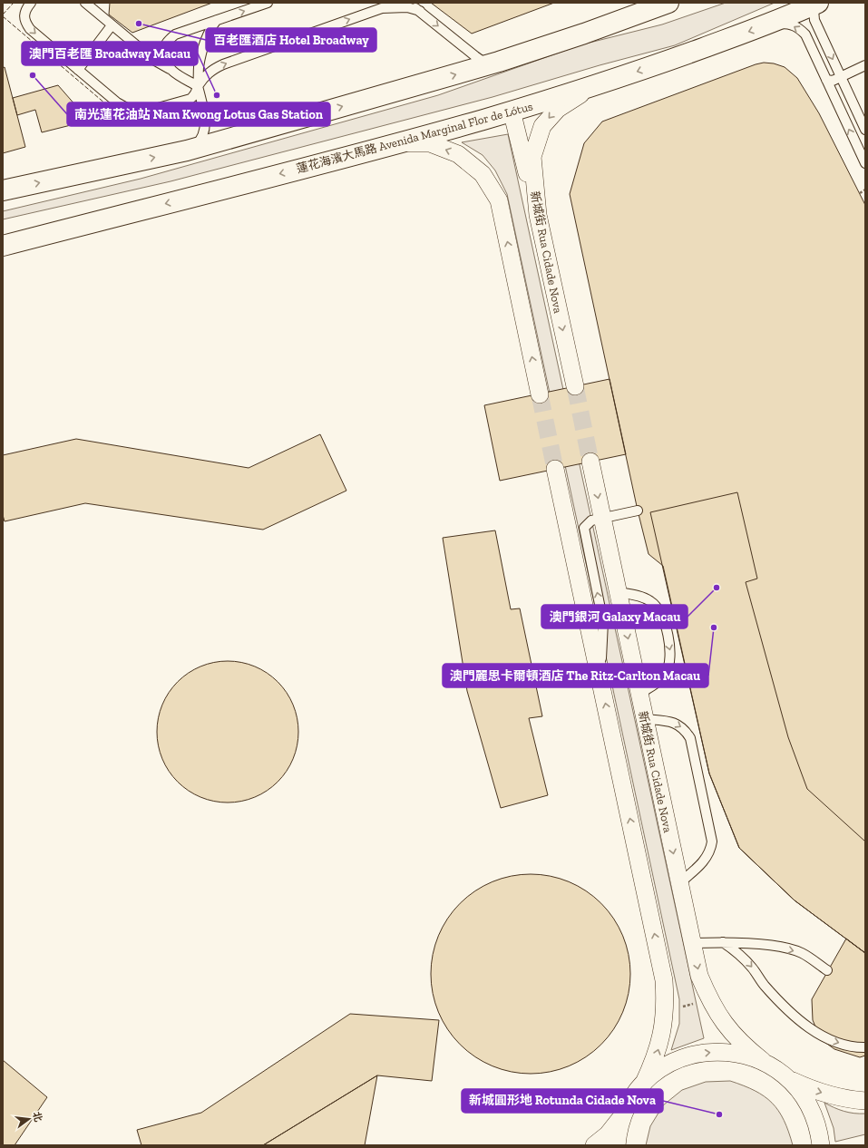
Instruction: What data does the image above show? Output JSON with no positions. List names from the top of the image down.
{
  "streets": {
    "main road": ["蓮花海濱大馬路 Avenida Marginal Flor de Lótus"],
    "street": ["新城街 Rua Cidade Nova"]
  },
  "crossings": [
    ["蓮花海濱大馬路 Avenida Marginal Flor de Lótus", "新城街 Rua Cidade Nova"]
  ],
  "places": [
    "百老匯酒店 Hotel Broadway",
    "南光蓮花油站 Nam Kwong Lotus Gas Station",
    "澳門百老匯 Broadway Macau",
    "澳門銀河 Galaxy Macau",
    "澳門麗思卡爾頓酒店 The Ritz-Carlton Macau",
    "新城圓形地 Rotunda Cidade Nova"
  ],
  "north": "right"
}
